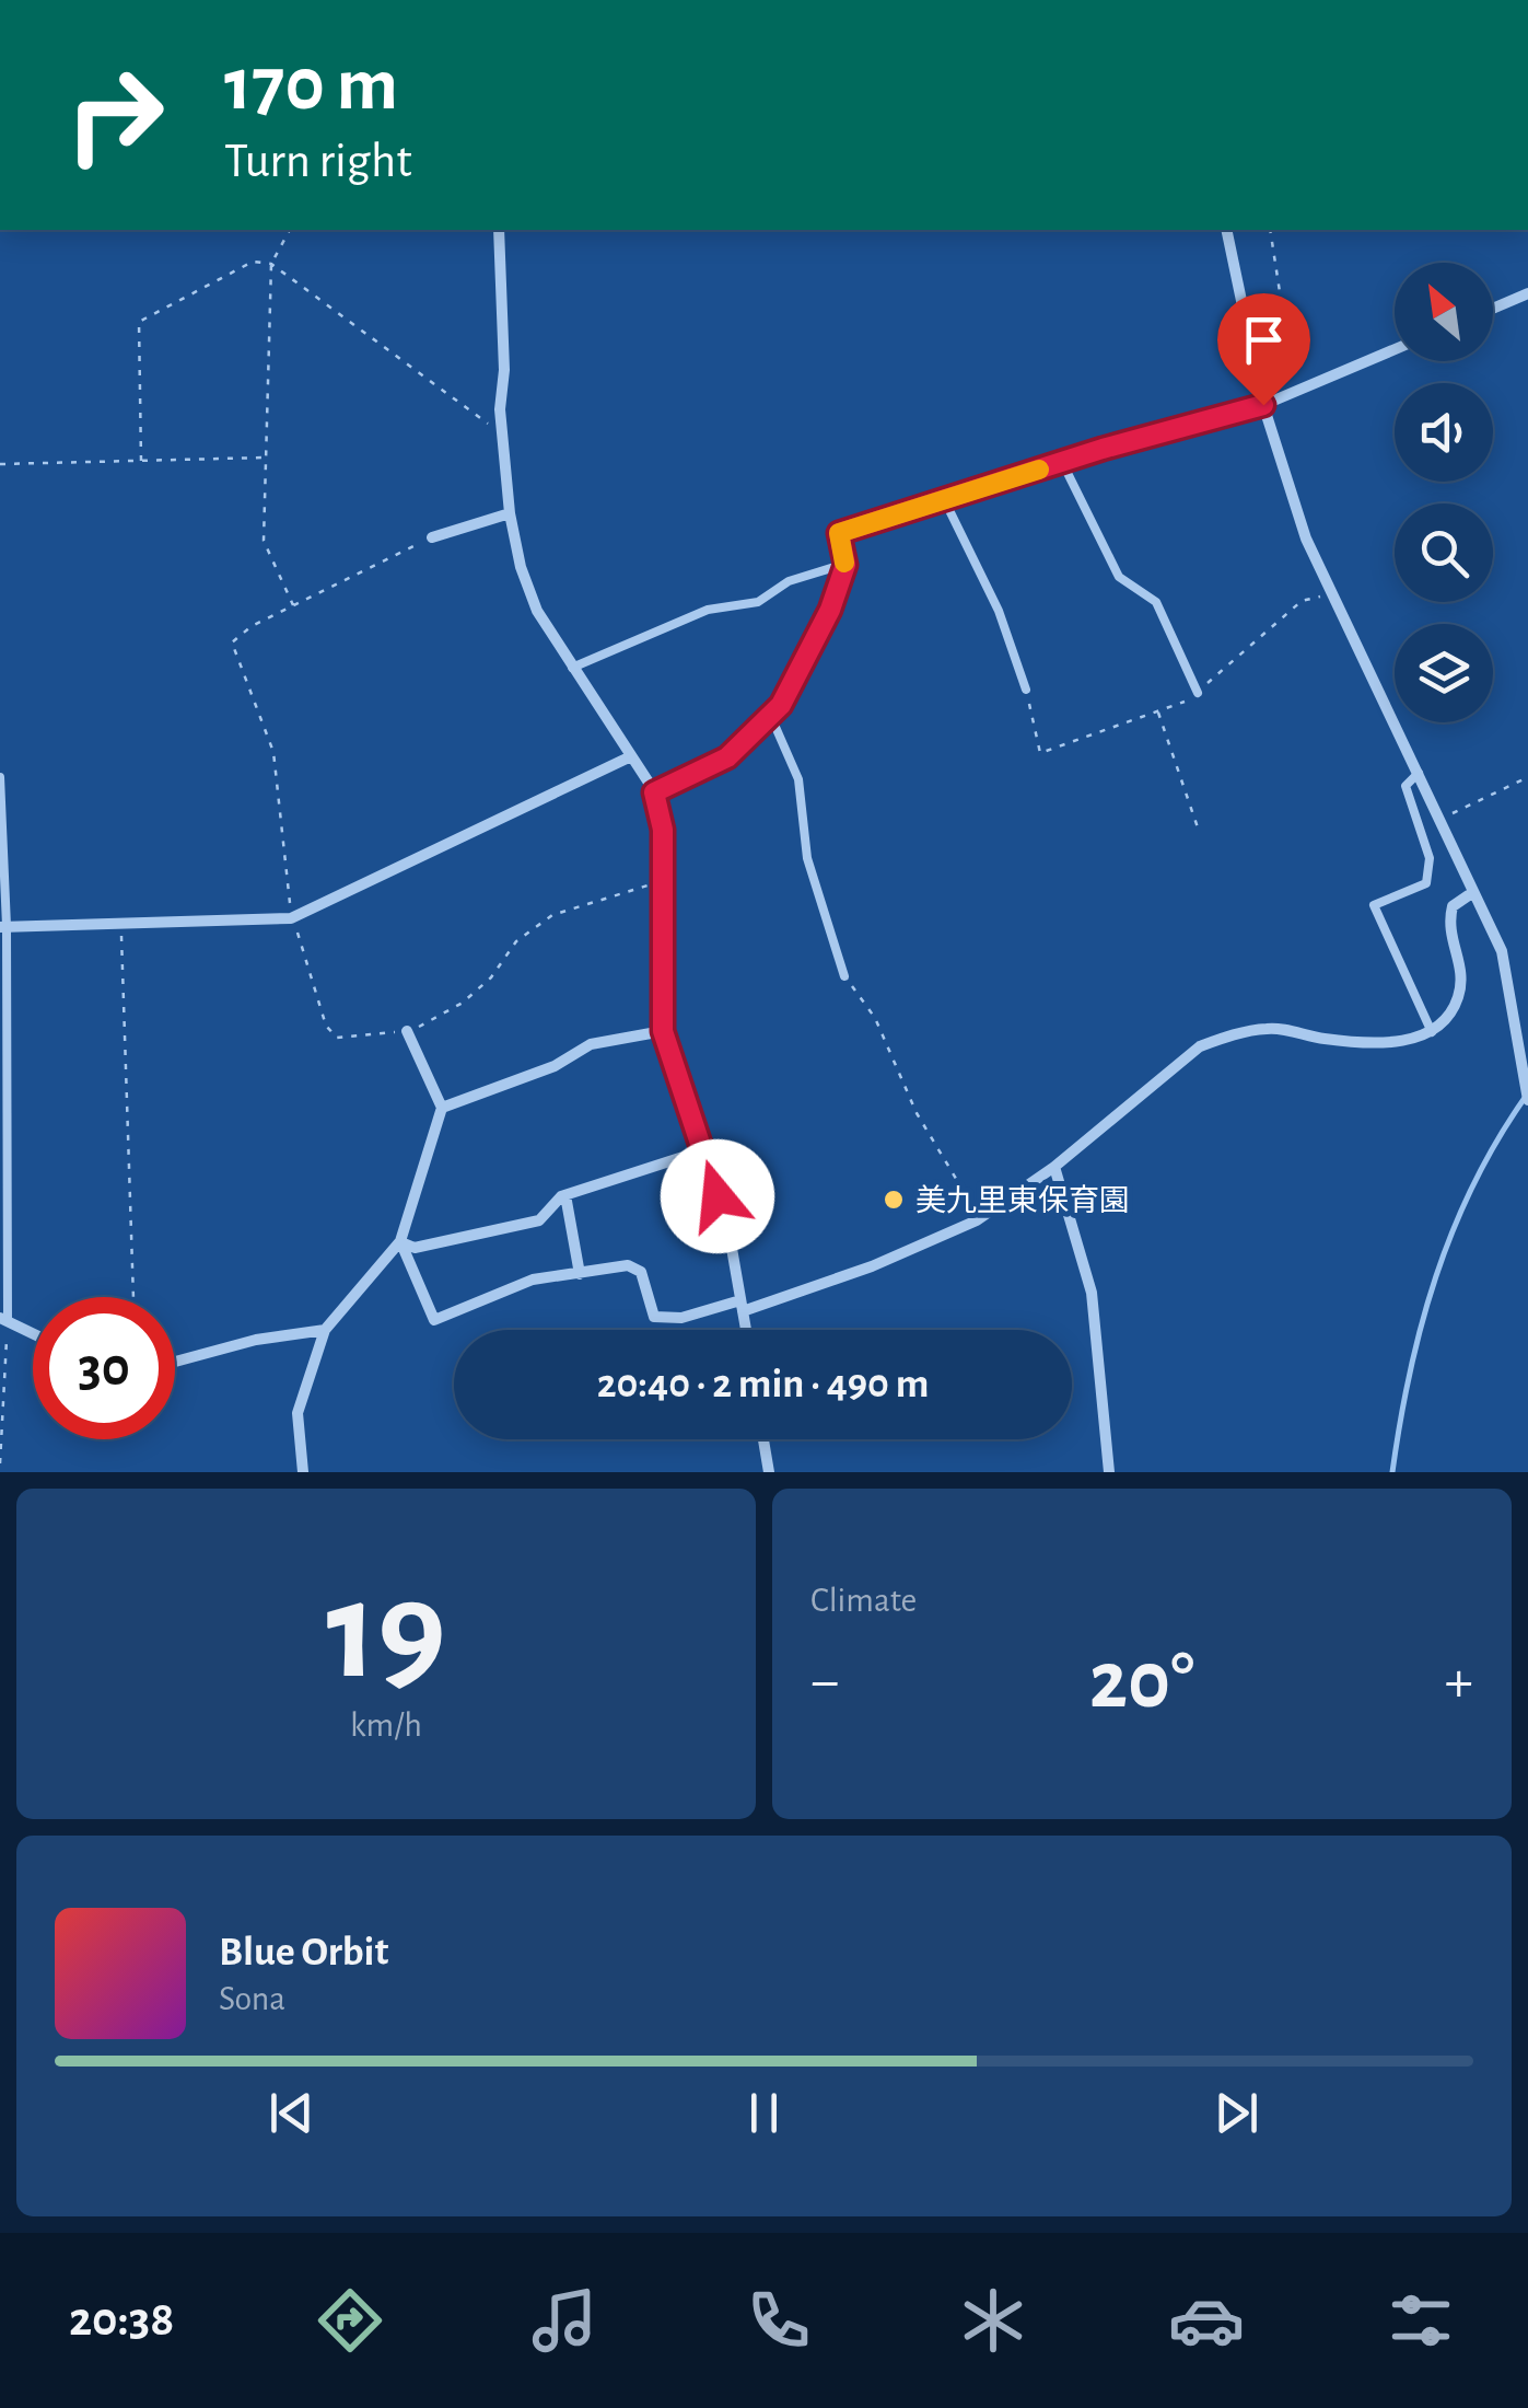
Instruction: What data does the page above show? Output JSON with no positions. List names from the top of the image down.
{
  "places": ["美九里東保育園"],
  "north": "top left",
  "page": {
    "turn": ["170 m", "Turn right"],
    "limit": "30",
    "trip": "20:40 · 2 min · 490 m",
    "tile": [
      ["19", "km/h"],
      "Climate"
    ],
    "heat": ["−", "20°", "+"],
    "song": ["Blue Orbit", "Sona"],
    "tabs": "20:38"
  }
}
